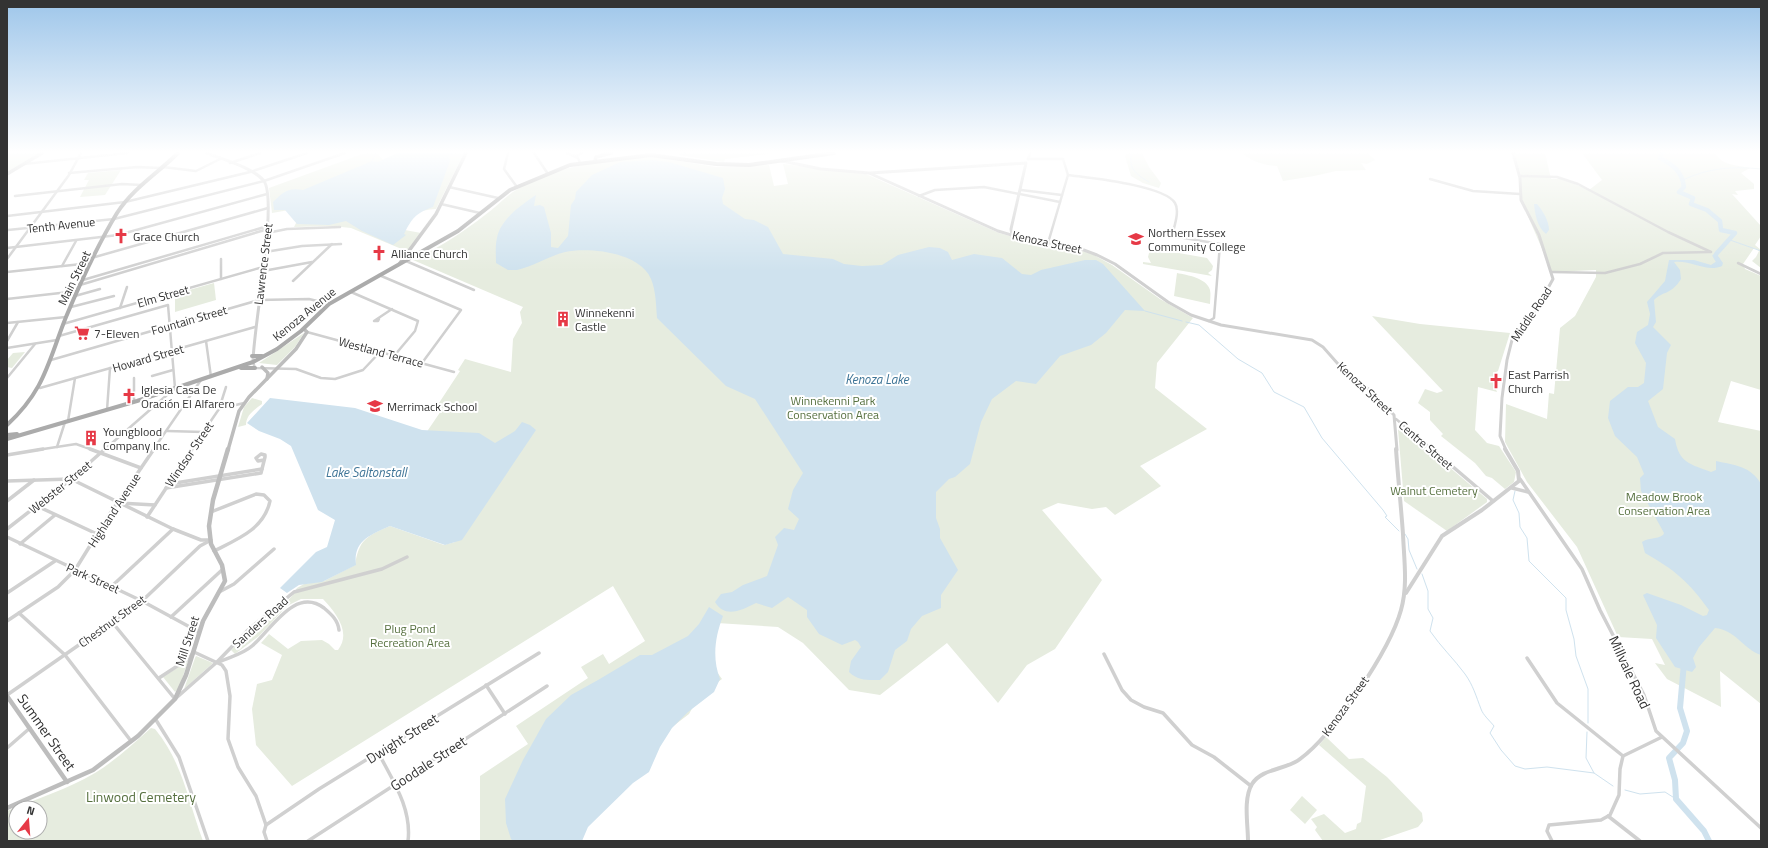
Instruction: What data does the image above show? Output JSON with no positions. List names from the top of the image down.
{
  "streets": {
    "main road": [
      "Main Street",
      "Kenoza Avenue",
      "Mill Street",
      "Summer Street"
    ],
    "street": [
      "Tenth Avenue",
      "Kenoza Street",
      "Lawrence Street",
      "Elm Street",
      "Middle Road",
      "Fountain Street",
      "Westland Terrace",
      "Howard Street",
      "Centre Street",
      "Windsor Street",
      "Webster Street",
      "Highland Avenue",
      "Park Street",
      "Chestnut Street",
      "Sanders Road",
      "Millvale Road",
      "Dwight Street",
      "Goodale Street"
    ]
  },
  "crossings": [
    ["Tenth Avenue", "Main Street"],
    ["Kenoza Street", "Centre Street"],
    ["Lawrence Street", "Elm Street"],
    ["Lawrence Street", "Kenoza Avenue"],
    ["Lawrence Street", "Fountain Street"],
    ["Lawrence Street", "Howard Street"],
    ["Main Street", "Elm Street"],
    ["Main Street", "Kenoza Avenue"],
    ["Main Street", "Fountain Street"],
    ["Main Street", "Howard Street"],
    ["Kenoza Avenue", "Fountain Street"],
    ["Kenoza Avenue", "Westland Terrace"],
    ["Kenoza Avenue", "Webster Street"],
    ["Kenoza Avenue", "Highland Avenue"],
    ["Kenoza Avenue", "Mill Street"],
    ["Middle Road", "Millvale Road"],
    ["Westland Terrace", "Mill Street"],
    ["Highland Avenue", "Park Street"],
    ["Park Street", "Chestnut Street"],
    ["Park Street", "Mill Street"],
    ["Chestnut Street", "Mill Street"],
    ["Chestnut Street", "Summer Street"],
    ["Sanders Road", "Mill Street"],
    ["Mill Street", "Summer Street"]
  ],
  "water": ["Kenoza Lake", "Lake Saltonstall"],
  "parks": [
    "Winnekenni Park Conservation Area",
    "Walnut Cemetery",
    "Meadow Brook Conservation Area",
    "Plug Pond Recreation Area",
    "Linwood Cemetery"
  ],
  "places": {
    "church": [
      "Grace Church",
      "Alliance Church",
      "East Parrish Church",
      "Iglesia Casa De Oración El Alfarero"
    ],
    "school or university": ["Northern Essex Community College", "Merrimack School"],
    "building": ["Winnekenni Castle", "Youngblood Company Inc."],
    "supermarket": ["7-Eleven"]
  },
  "north": "top"
}
